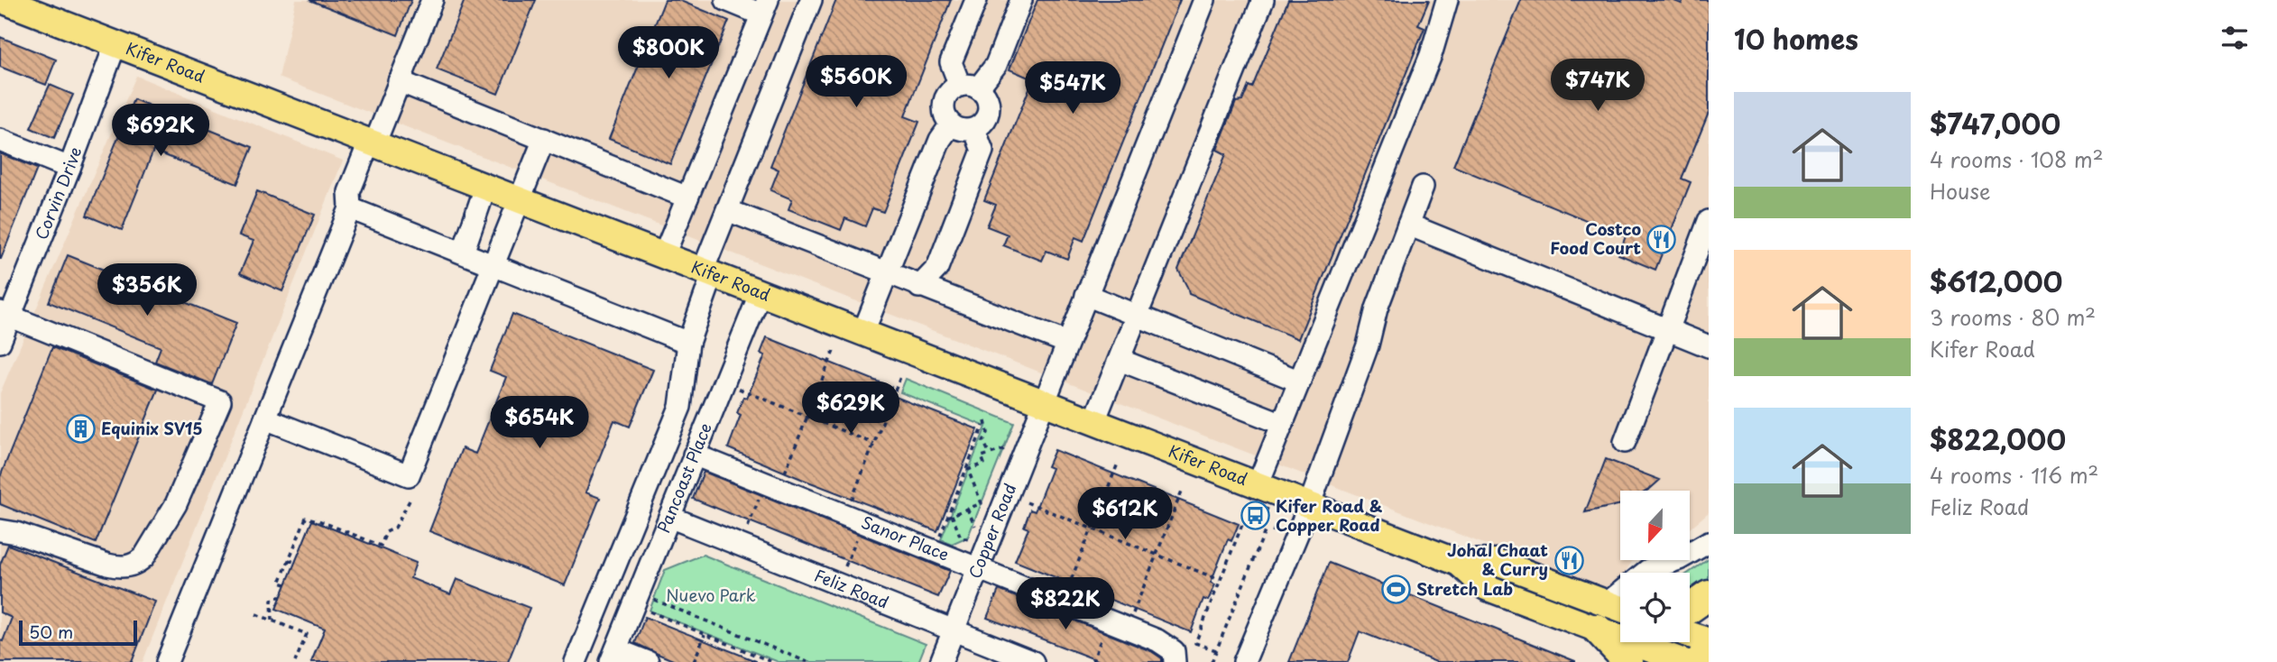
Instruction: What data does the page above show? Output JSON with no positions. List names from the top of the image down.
{
  "streets": {
    "main road": ["Kifer Road"],
    "street": [
      "Corvin Drive",
      "Pancoast Place",
      "Copper Road",
      "Sanor Place",
      "Feliz Road"
    ]
  },
  "crossings": [
    ["Kifer Road", "Corvin Drive"],
    ["Kifer Road", "Pancoast Place"],
    ["Kifer Road", "Copper Road"],
    ["Pancoast Place", "Sanor Place"],
    ["Pancoast Place", "Feliz Road"],
    ["Copper Road", "Sanor Place"],
    ["Copper Road", "Feliz Road"]
  ],
  "parks": ["Nuevo Park"],
  "places": {
    "restaurant": ["Costco Food Court", "Johal Chaat & Curry"],
    "building": ["Equinix SV15"],
    "bus stop": ["Kifer Road & Copper Road"],
    "sports": ["Stretch Lab"]
  },
  "scale_bar": "50 m",
  "north": "bottom",
  "page": {
    "heading": "10 homes",
    "price": [
      "$800K",
      "$560K",
      "$747K",
      "$547K",
      "$692K",
      "$356K",
      "$629K",
      "$654K",
      "$612K",
      "$822K"
    ],
    "list": [
      {
        "name": "$747,000",
        "note": "4 rooms · 108 m² · House"
      },
      {
        "name": "$612,000",
        "note": "3 rooms · 80 m² · Kifer Road"
      },
      {
        "name": "$822,000",
        "note": "4 rooms · 116 m² · Feliz Road"
      }
    ],
    "scale": "50 m"
  }
}
